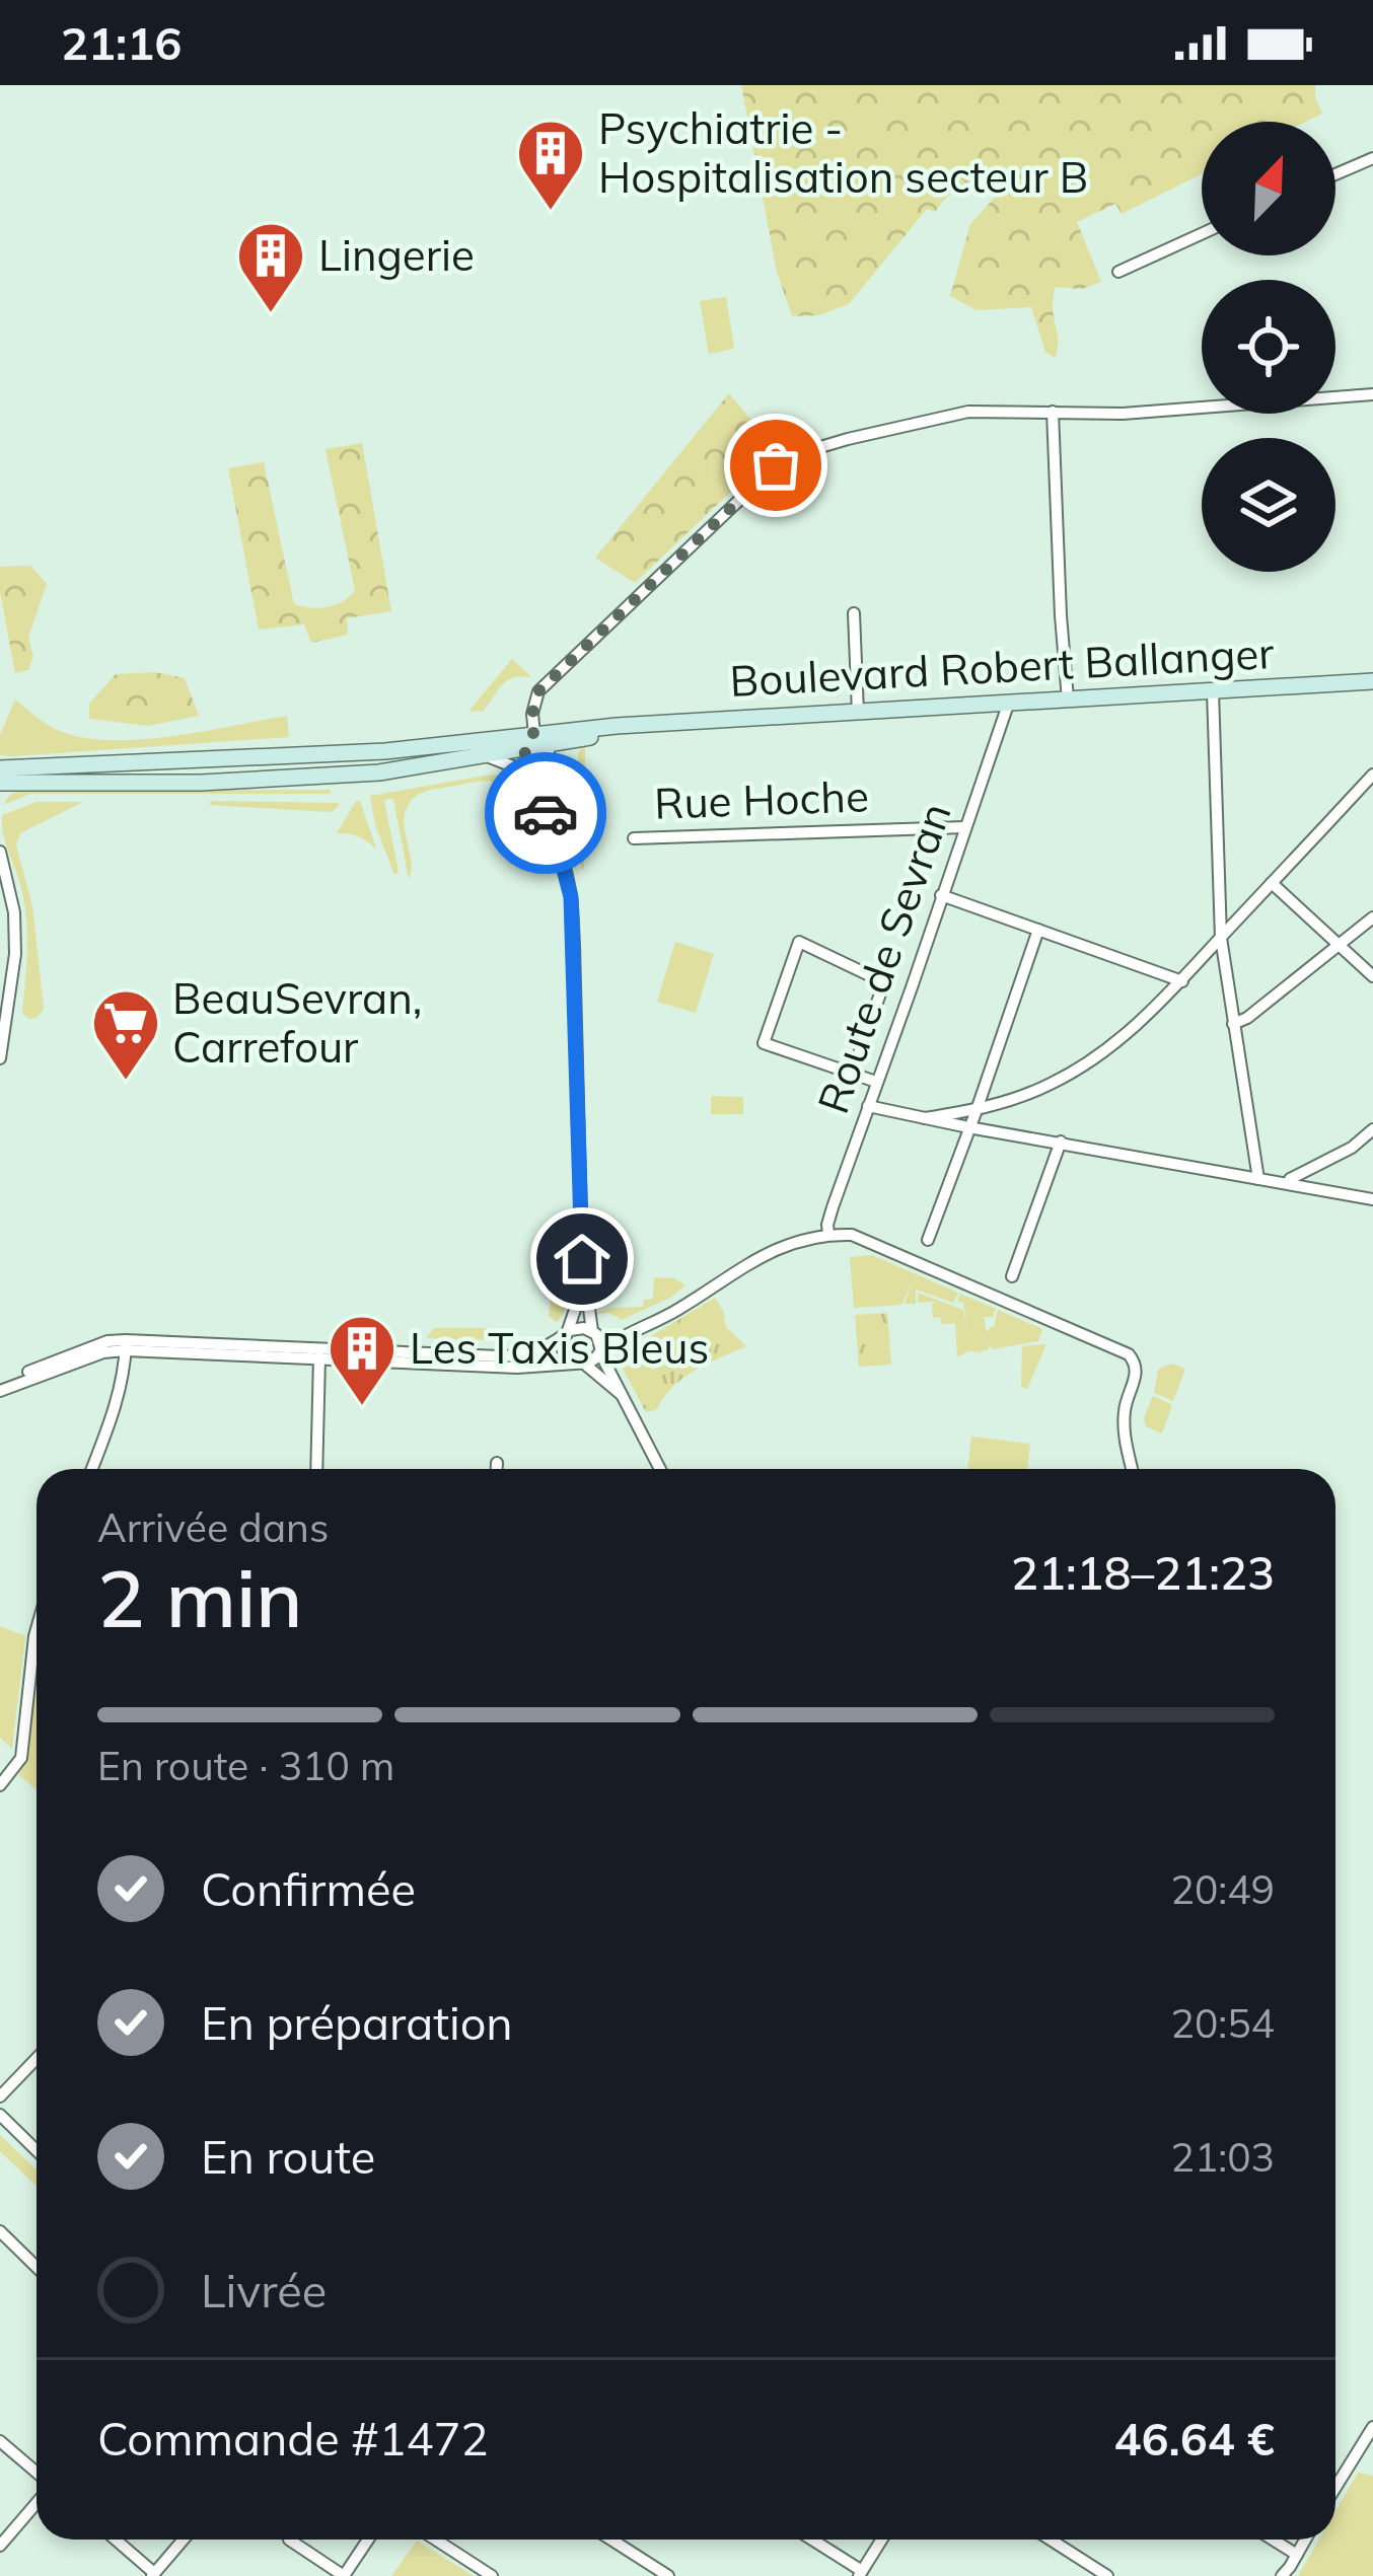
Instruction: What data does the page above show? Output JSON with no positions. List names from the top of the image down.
{
  "streets": {
    "main road": ["Boulevard Robert Ballanger"],
    "street": ["Rue Hoche", "Route de Sevran"]
  },
  "crossings": [
    ["Boulevard Robert Ballanger", "Route de Sevran"],
    ["Rue Hoche", "Route de Sevran"]
  ],
  "places": {
    "building": ["Psychiatrie - Hospitalisation secteur B", "Lingerie", "Les Taxis Bleus"],
    "supermarket": ["BeauSevran, Carrefour"]
  },
  "north": "top right",
  "page": {
    "status": "21:16",
    "heading": ["2 min", "Arrivée dans", "21:18–21:23"],
    "panel": ["Commande #1472", "46.64 €"],
    "bar": "En route · 310 m",
    "list": [
      ["Confirmée", "20:49"],
      ["En préparation", "20:54"],
      ["En route", "21:03"],
      "Livrée"
    ]
  }
}
